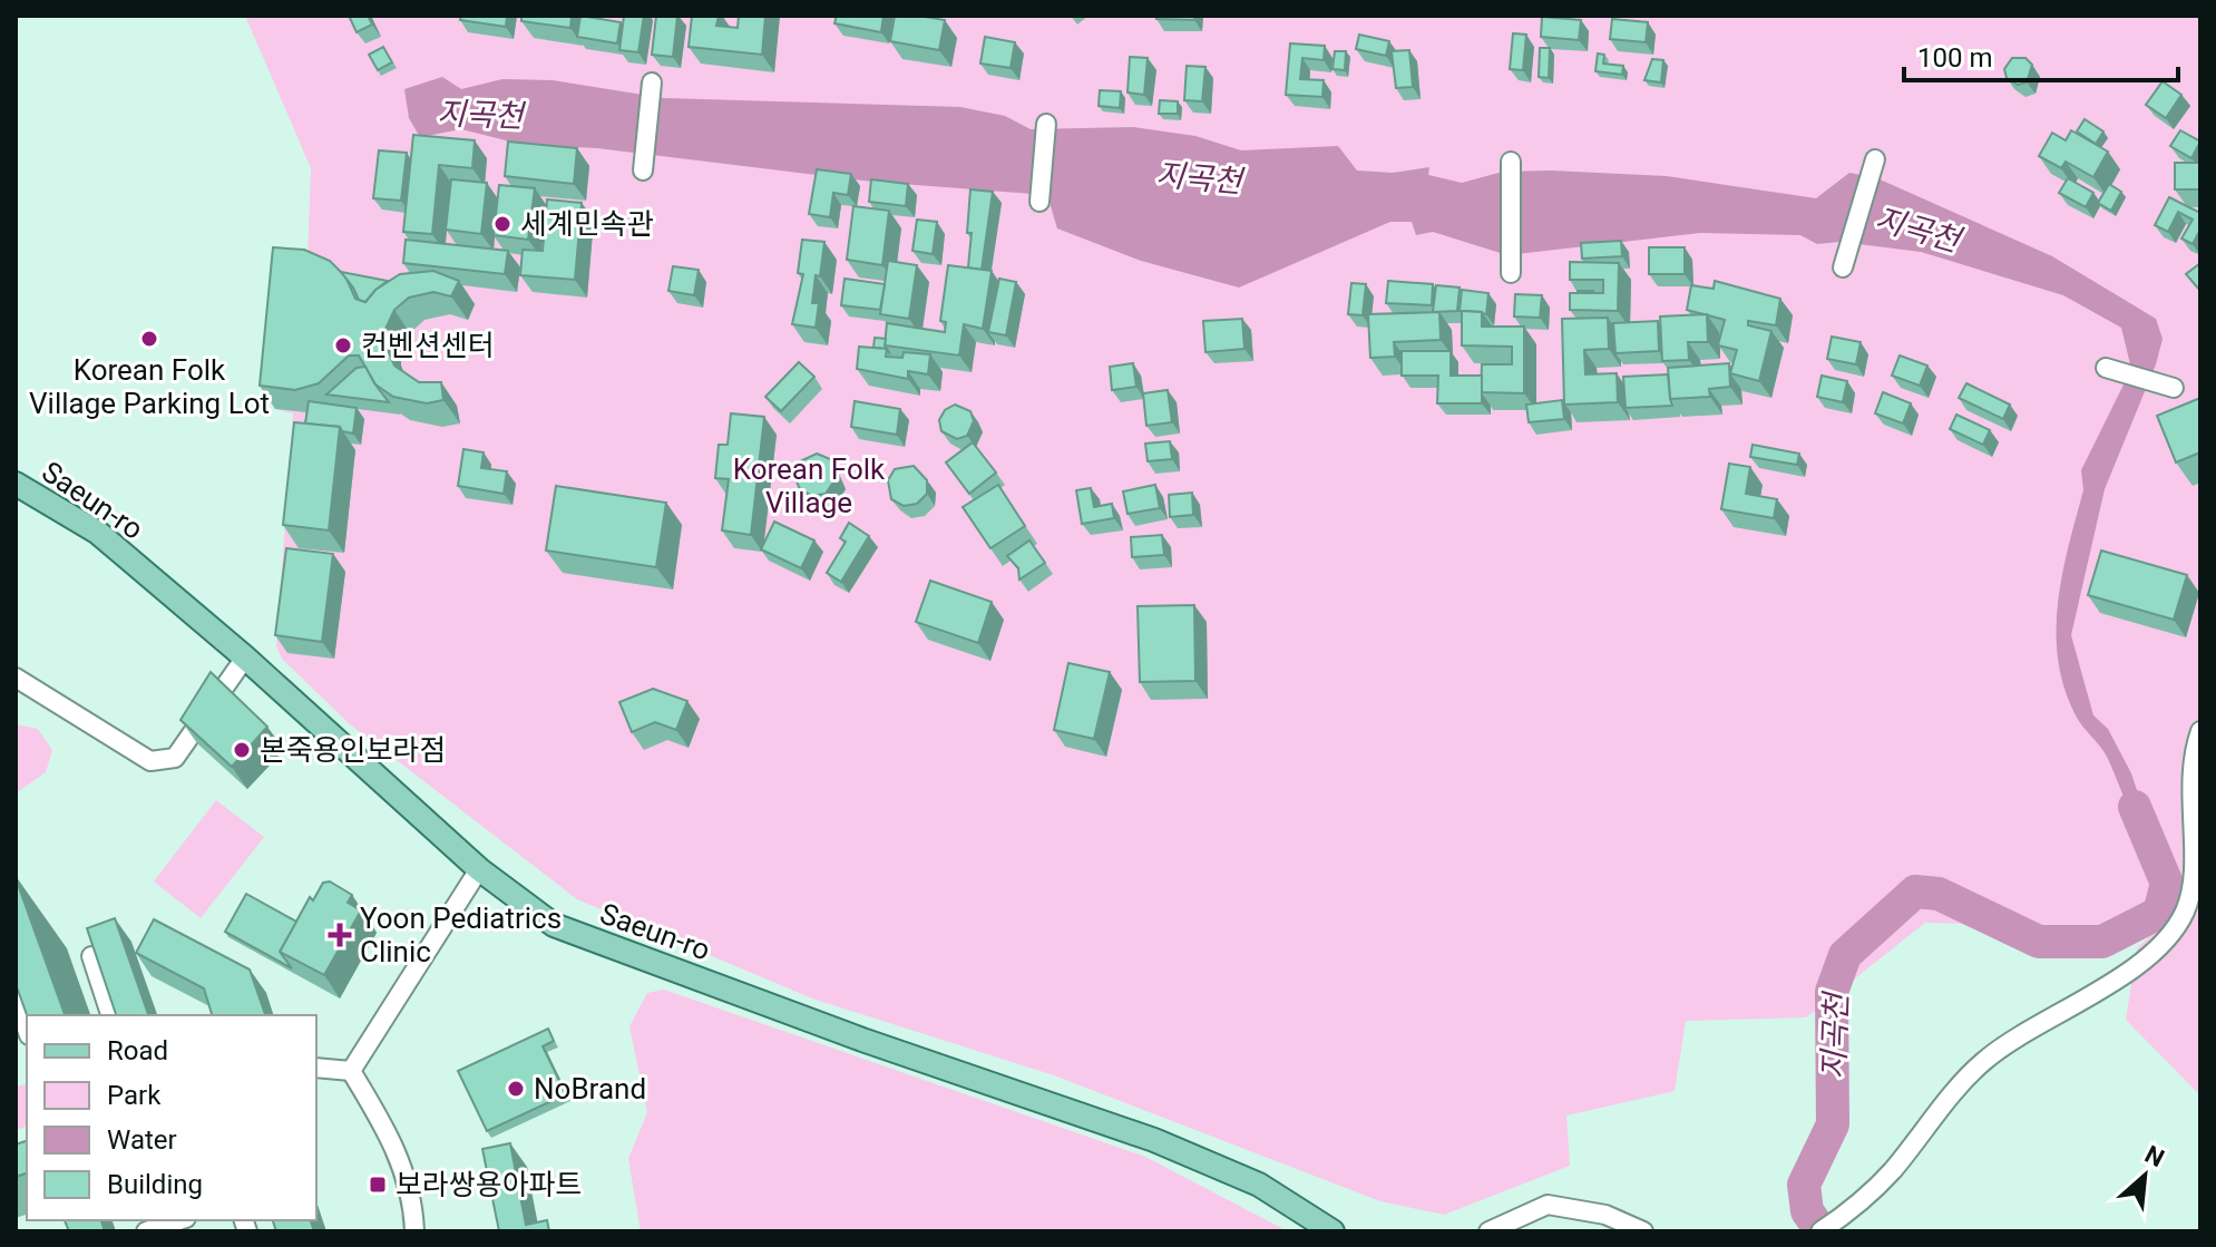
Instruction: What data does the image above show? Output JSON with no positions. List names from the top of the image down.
{
  "streets": {
    "main road": ["Saeun-ro"]
  },
  "water": ["지곡천"],
  "parks": ["Korean Folk Village"],
  "places": {
    "other": [
      "세계민속관",
      "Korean Folk Village Parking Lot",
      "컨벤션센터",
      "본죽용인보라점",
      "NoBrand"
    ],
    "health": ["Yoon Pediatrics Clinic"],
    "transit": ["보라쌍용아파트"]
  },
  "legend": [
    "Road",
    "Park",
    "Water",
    "Building"
  ],
  "scale_bar": "100 m",
  "north": "top right"
}
